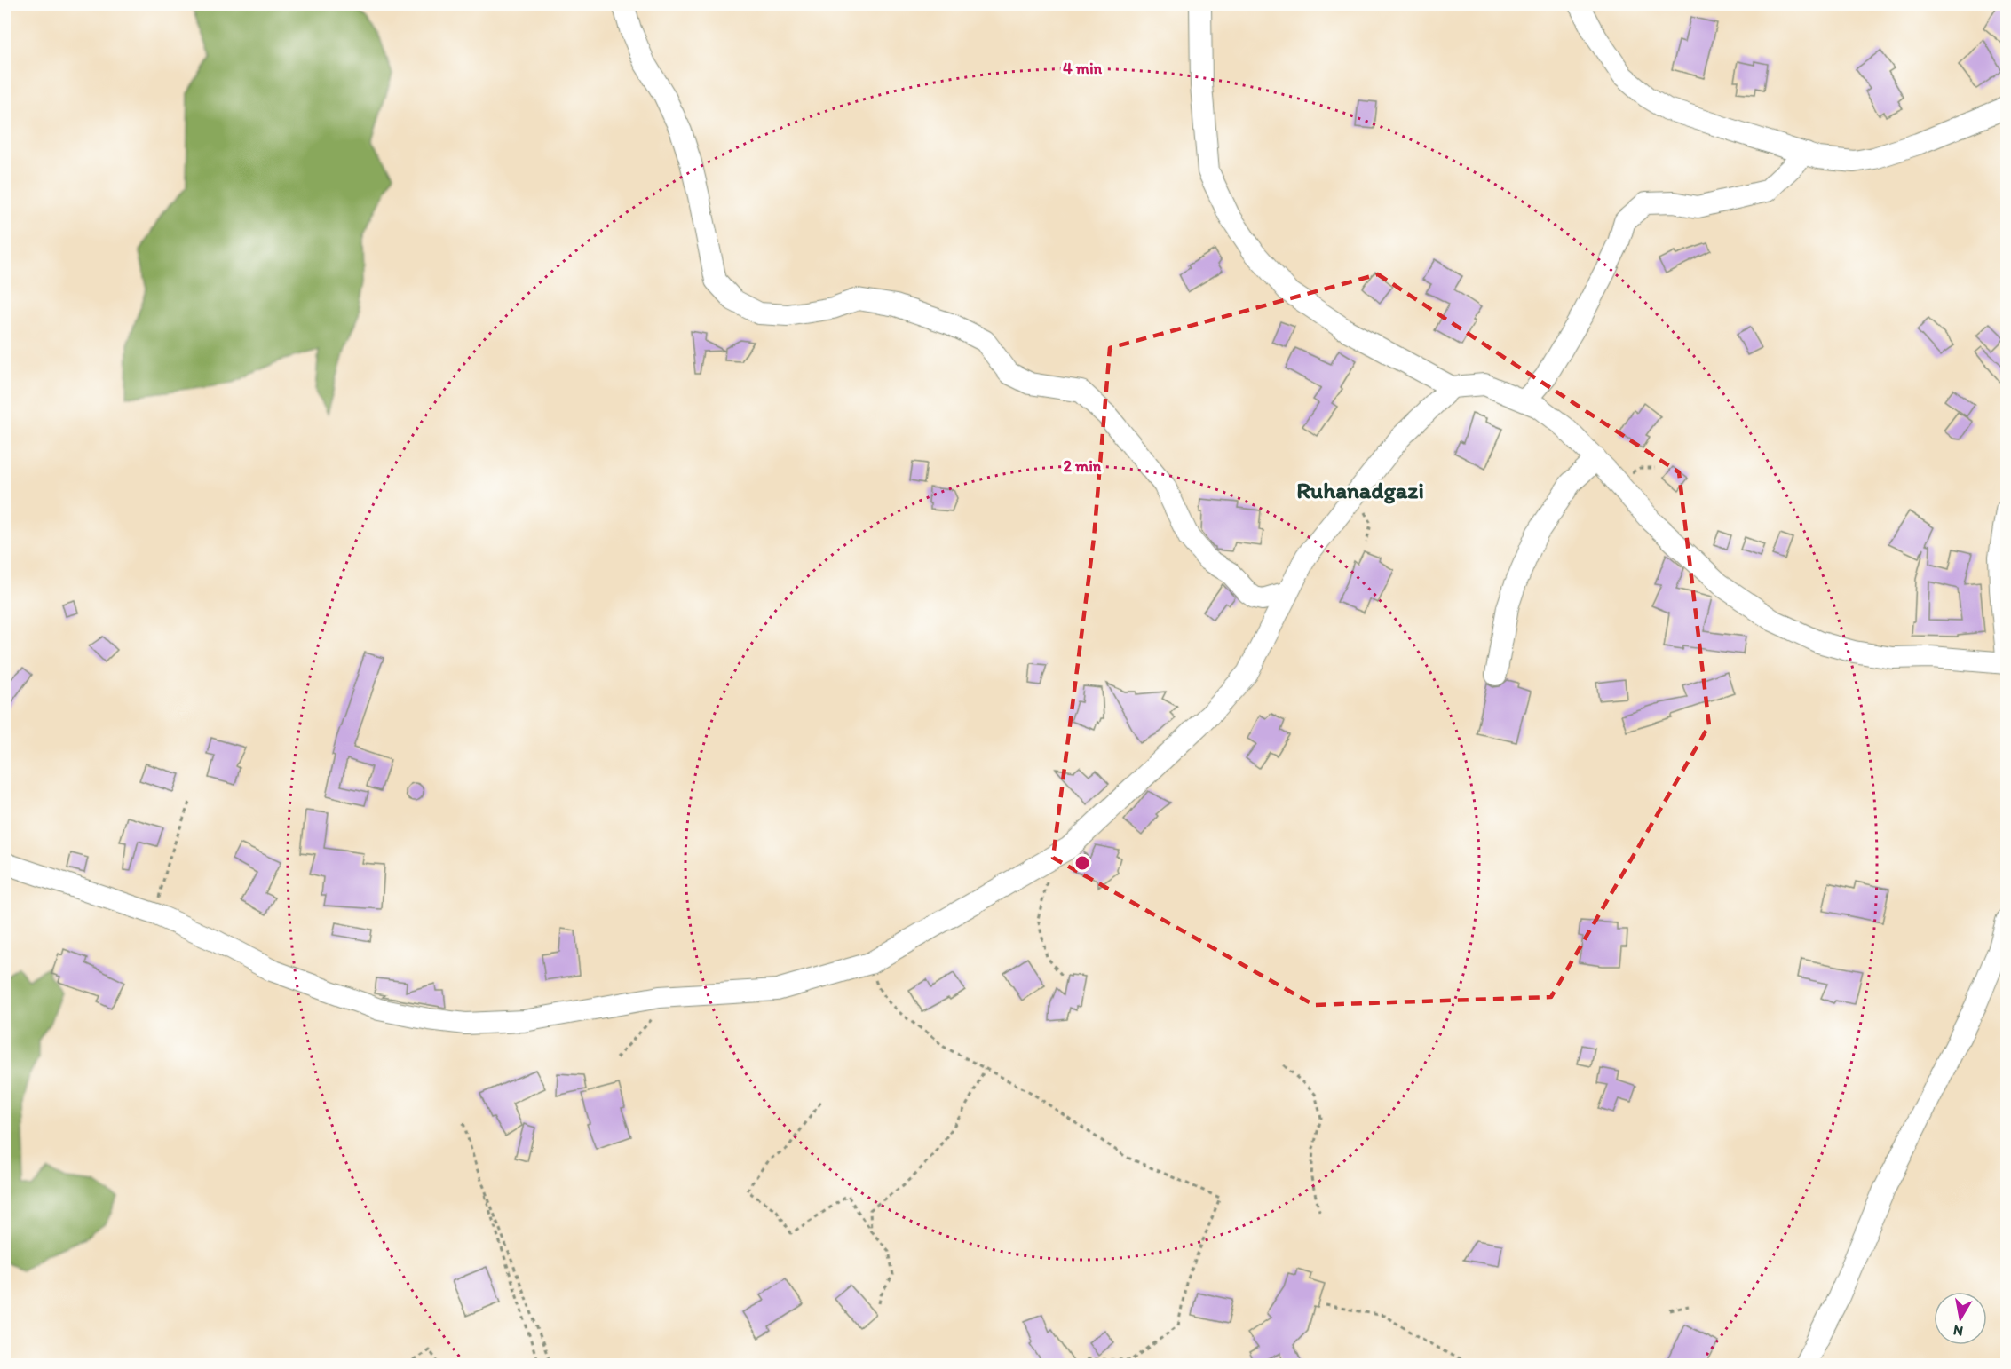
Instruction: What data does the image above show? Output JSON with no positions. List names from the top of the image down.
{
  "districts": ["Ruhanadgazi"],
  "north": "bottom",
  "rings": ["4 min", "2 min"]
}
